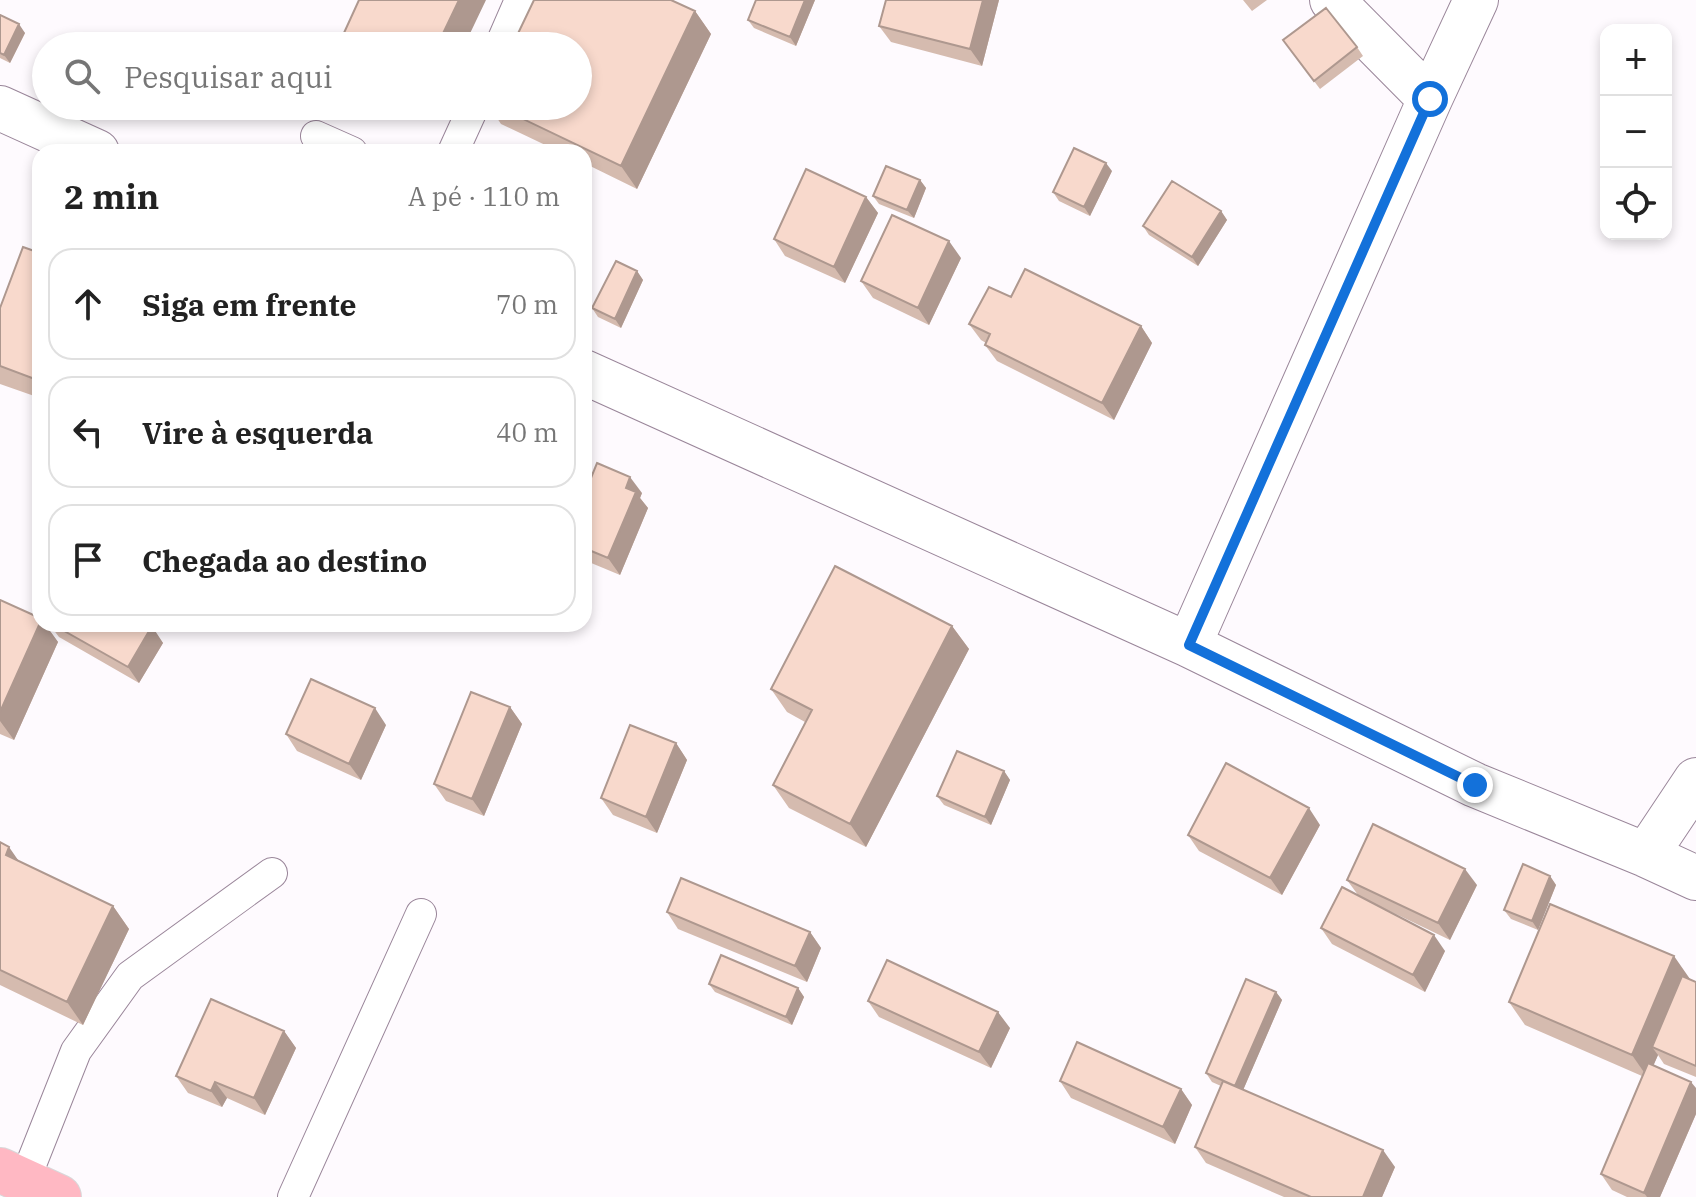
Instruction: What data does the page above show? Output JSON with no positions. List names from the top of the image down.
{
  "page": {
    "map_buttons": ["+", "−"],
    "search": "Pesquisar aqui",
    "heading": ["2 min", "A pé · 110 m"],
    "list": [
      ["Siga em frente", "70 m"],
      ["Vire à esquerda", "40 m"],
      "Chegada ao destino"
    ]
  }
}
